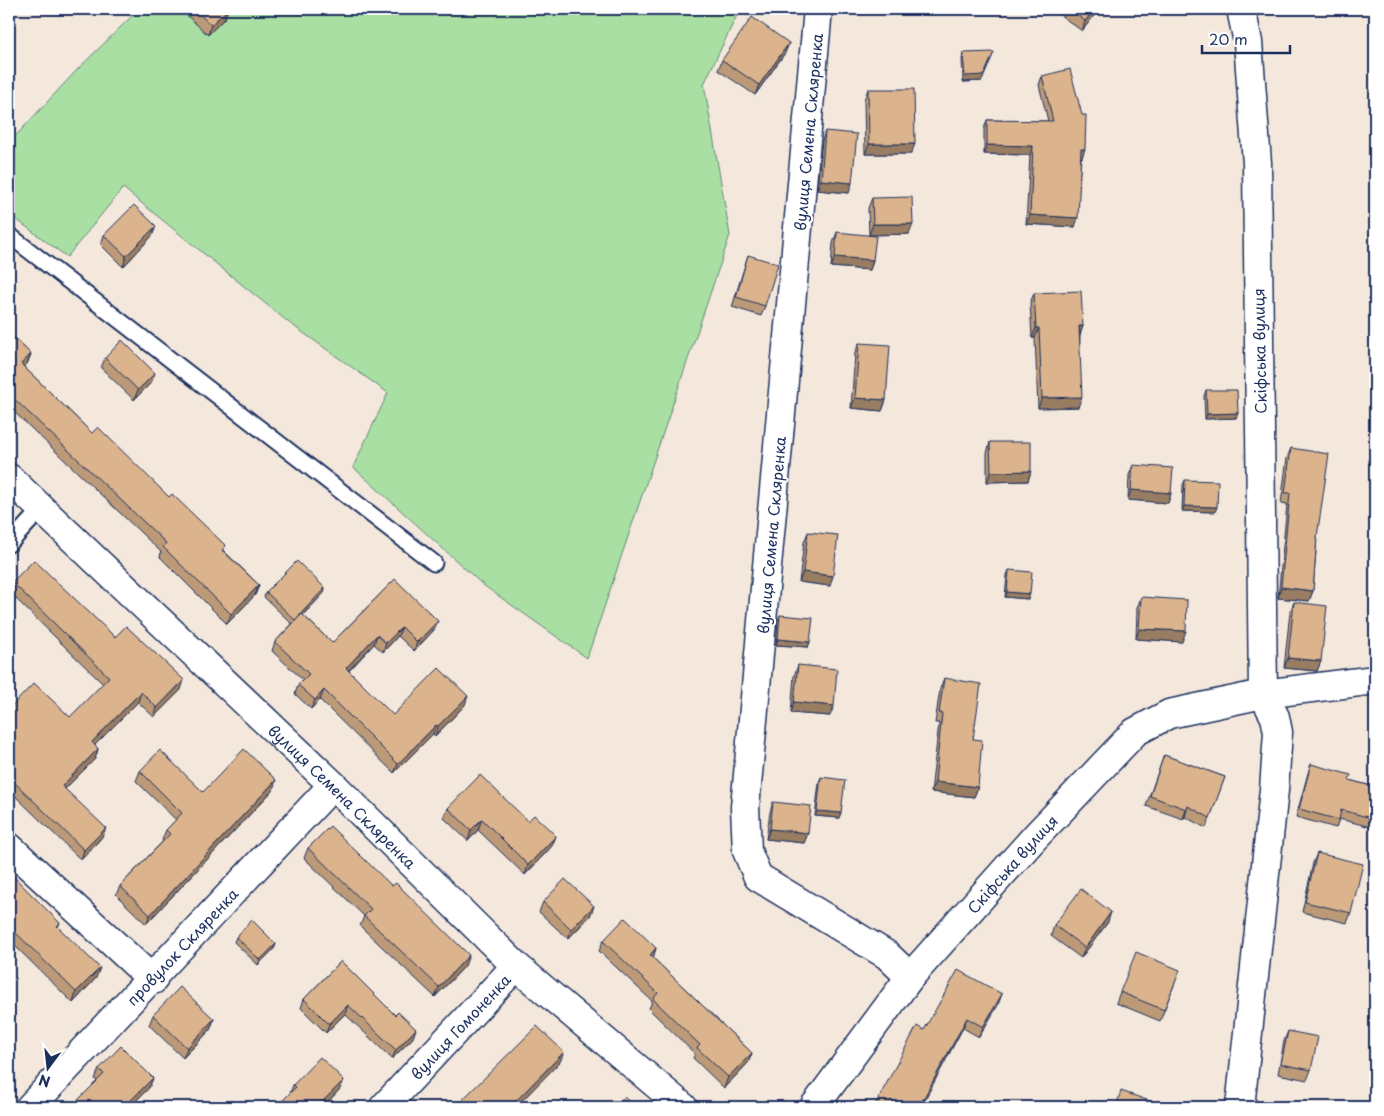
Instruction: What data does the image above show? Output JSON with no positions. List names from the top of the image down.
{
  "streets": {
    "street": [
      "вулиця Семена Скляренка",
      "Скіфська вулиця",
      "провулок Скляренка",
      "вулиця Гомоненка"
    ]
  },
  "crossings": [
    ["вулиця Семена Скляренка", "Скіфська вулиця"],
    ["вулиця Семена Скляренка", "провулок Скляренка"],
    ["вулиця Семена Скляренка", "вулиця Гомоненка"]
  ],
  "scale_bar": "20 m",
  "north": "bottom"
}
